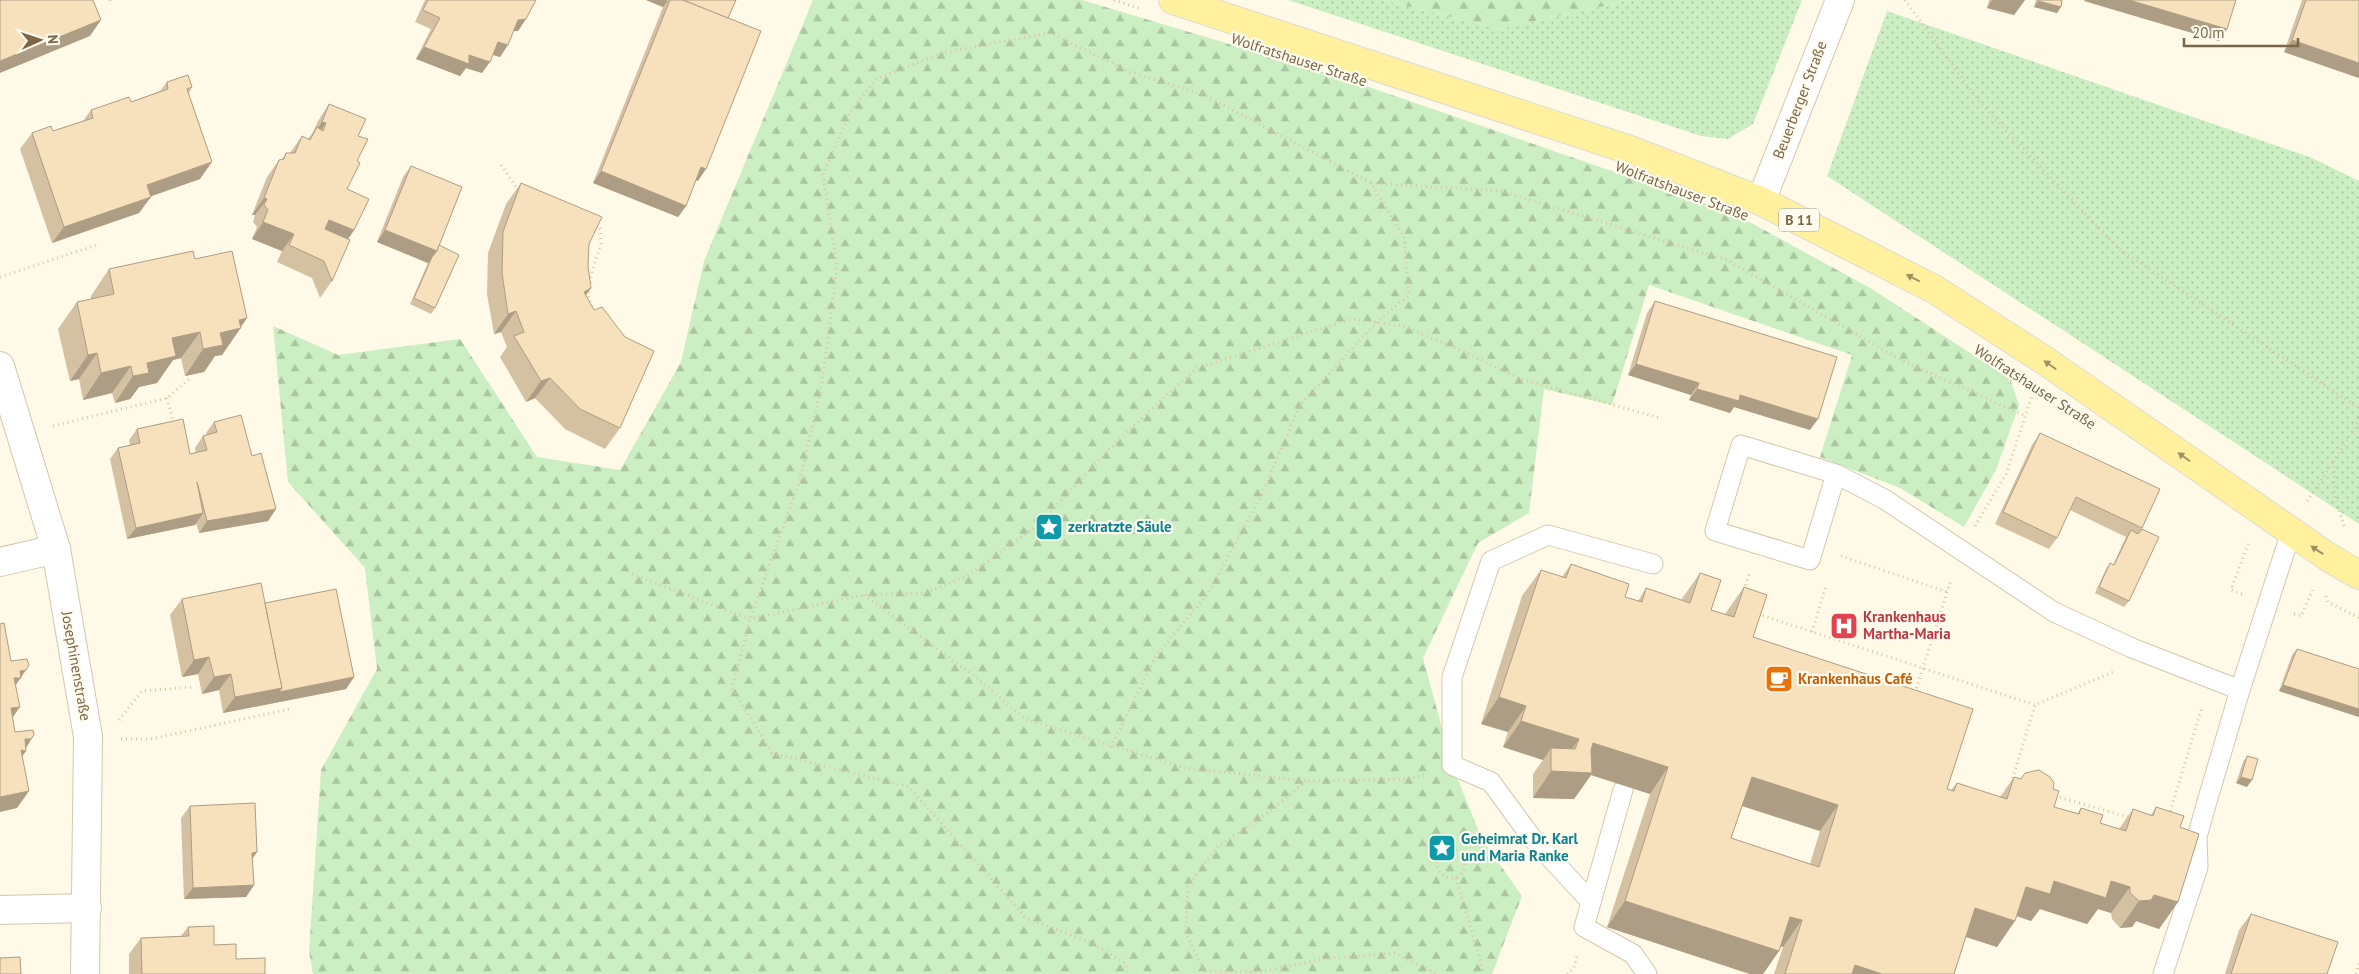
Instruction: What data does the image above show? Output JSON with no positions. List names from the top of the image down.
{
  "streets": {
    "main road": ["Wolfratshauser Straße", "B 11"],
    "street": ["Beuerberger Straße", "Josephinenstraße"]
  },
  "crossings": [
    ["Wolfratshauser Straße", "Beuerberger Straße"]
  ],
  "one_way": ["Wolfratshauser Straße"],
  "places": {
    "place": ["zerkratzte Säule", "Geheimrat Dr. Karl und Maria Ranke"],
    "hospital": ["Krankenhaus Martha-Maria"],
    "cafe": ["Krankenhaus Café"]
  },
  "scale_bar": "20 m",
  "north": "right"
}
